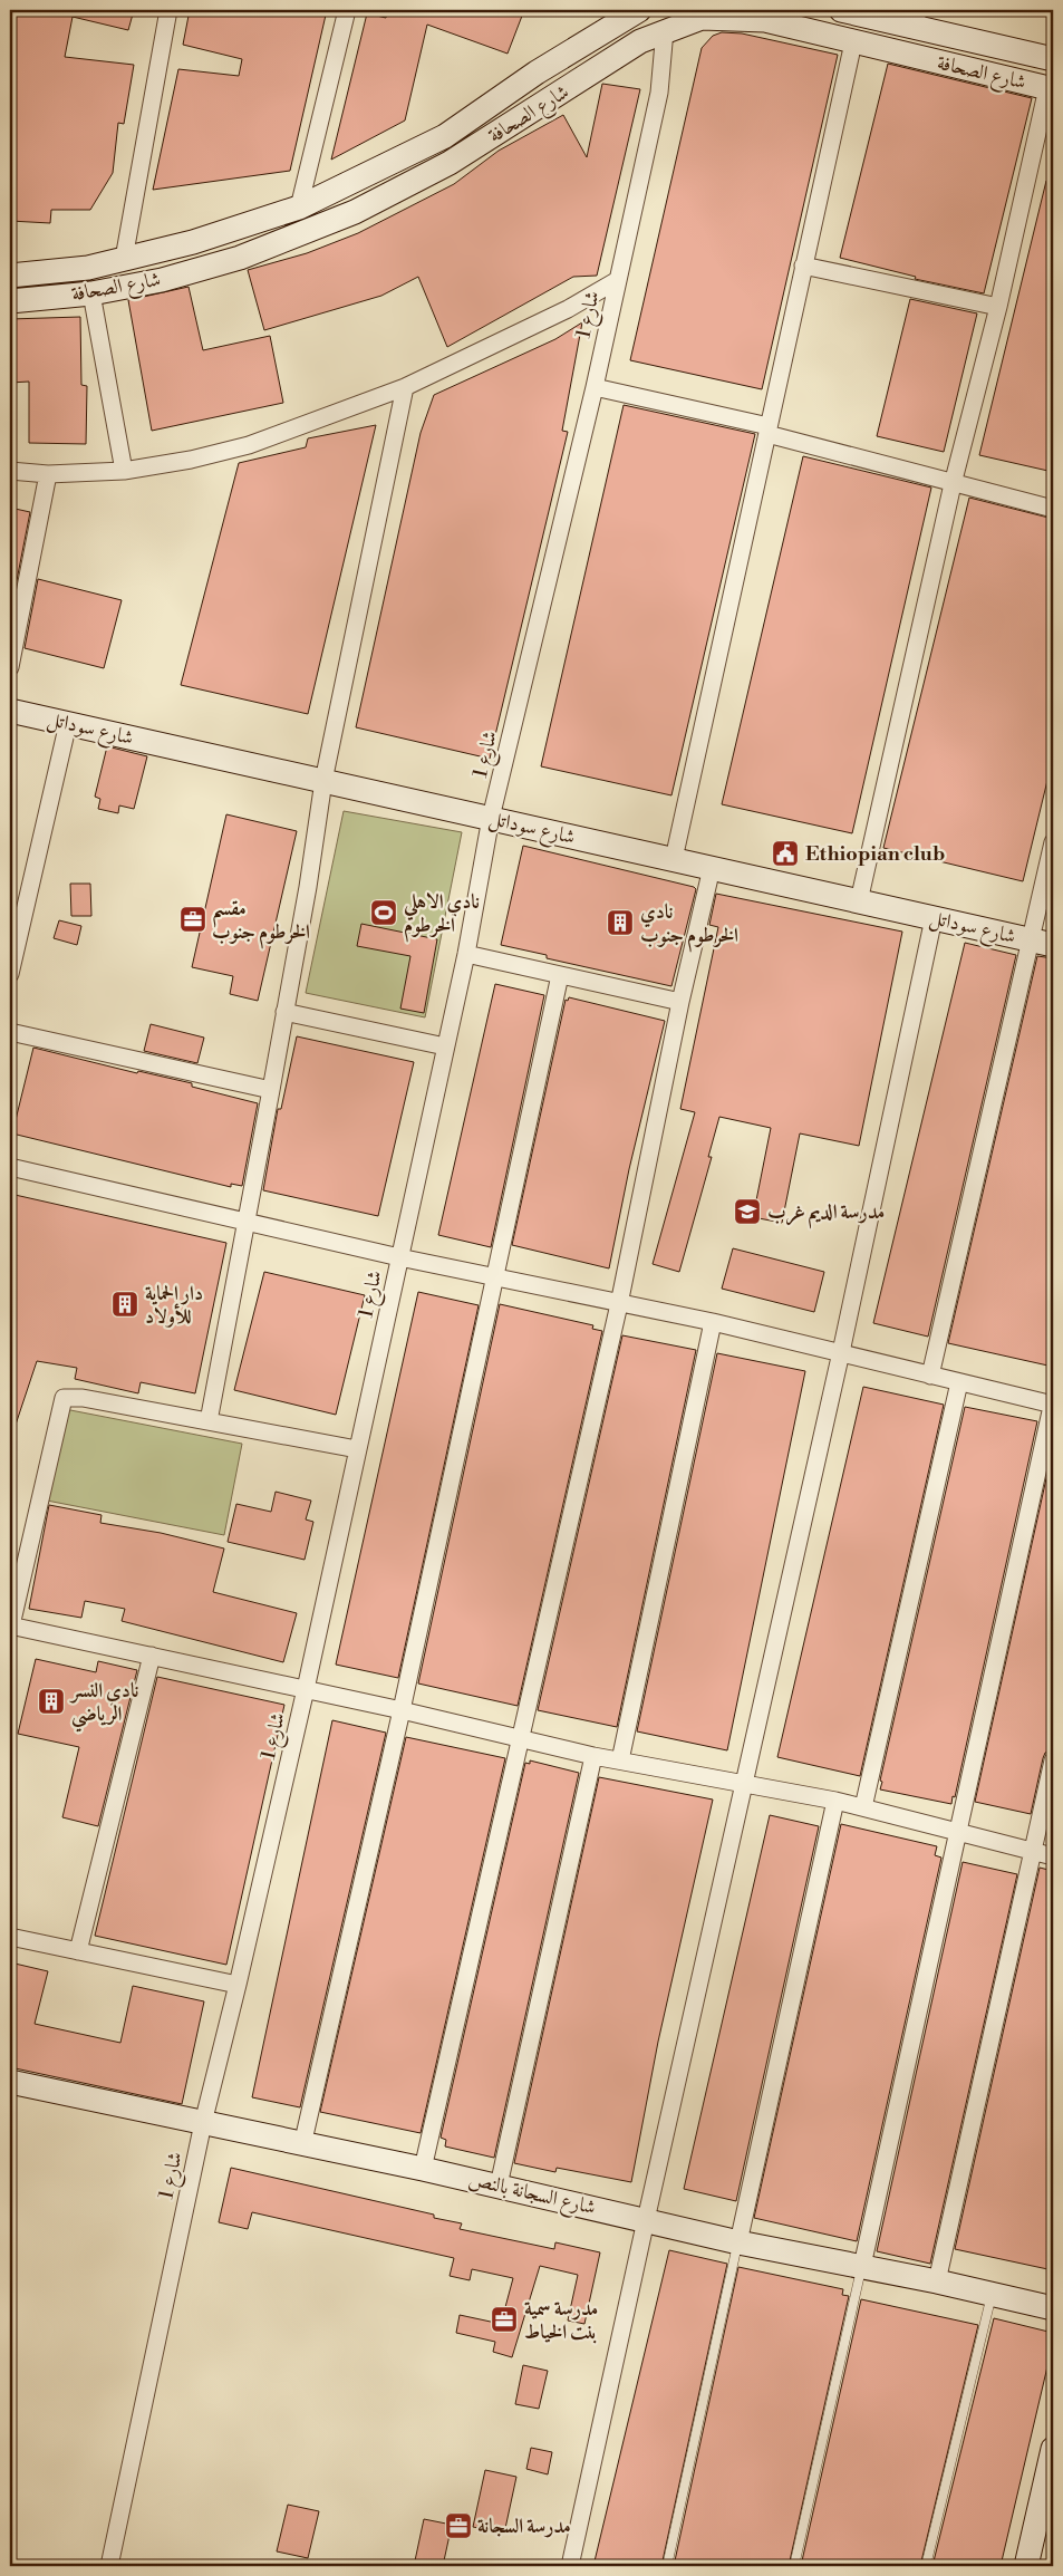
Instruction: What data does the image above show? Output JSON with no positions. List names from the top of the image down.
{
  "streets": {
    "street": [
      "شارع الصحافة",
      "شارع 1",
      "شارع سوداتل",
      "شارع السجانة بالنص"
    ]
  },
  "crossings": [
    ["شارع الصحافة", "شارع 1"],
    ["شارع 1", "شارع سوداتل"],
    ["شارع 1", "شارع السجانة بالنص"]
  ],
  "places": {
    "public building": ["Ethiopian club"],
    "sports": ["نادي الاهلي الخرطوم"],
    "office": ["مقسم الخرطوم جنوب", "مدرسة سمية بنت الخياط", "مدرسة السجانة"],
    "building": ["نادي الخرطوم جنوب", "دار الحماية للأولاد", "نادي النسر الرياضي"],
    "school or university": ["مدرسة الديم غرب"]
  }
}
